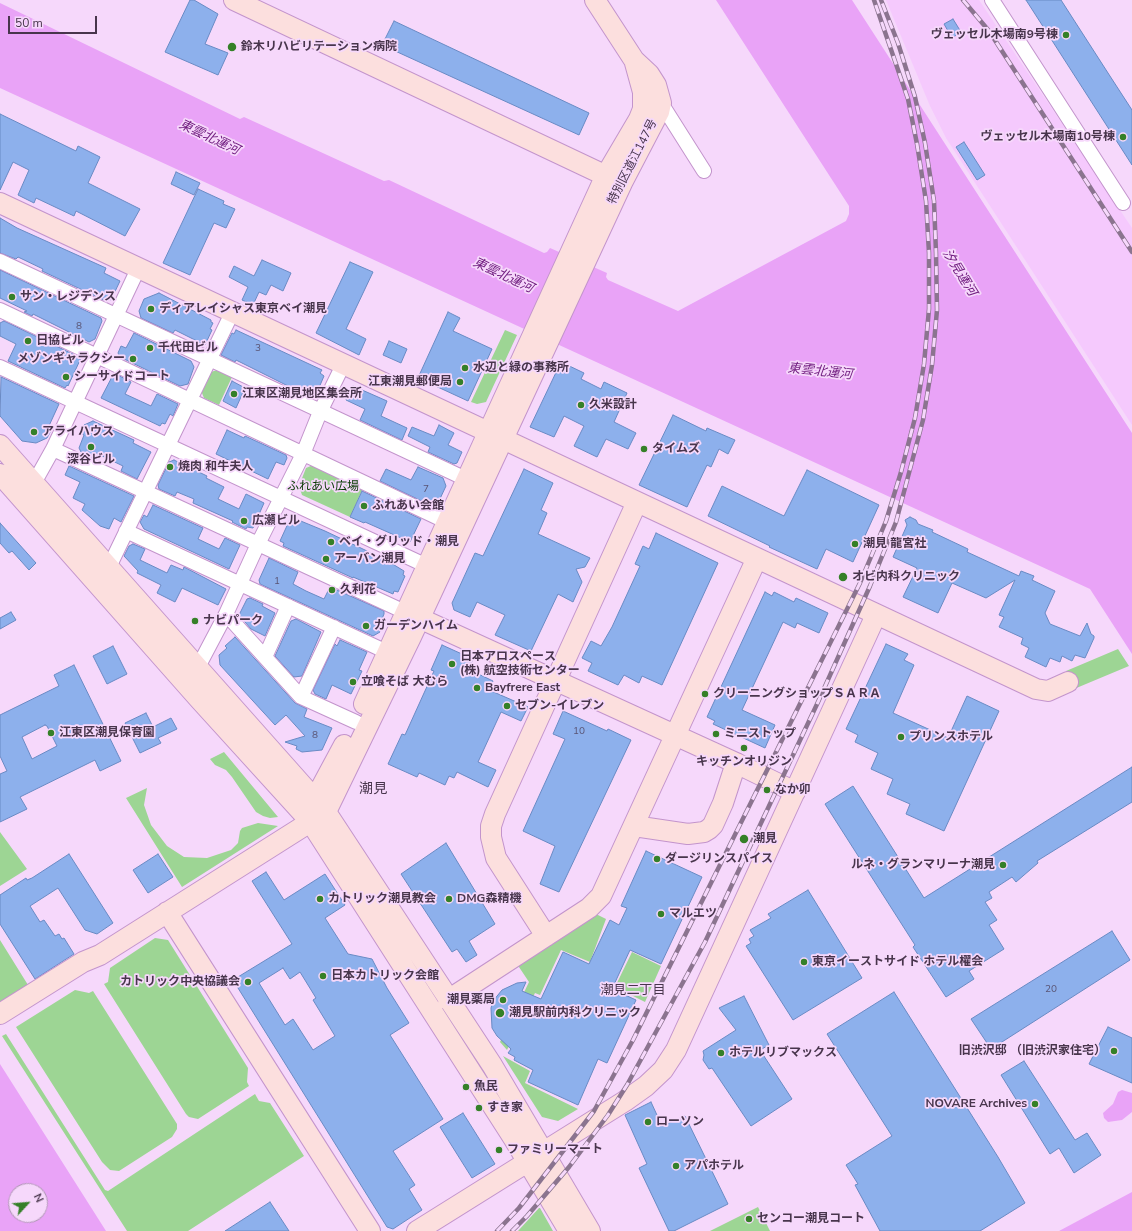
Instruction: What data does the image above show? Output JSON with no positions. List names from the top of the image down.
{
  "streets": {
    "street": ["特別区道江147号"]
  },
  "districts": ["潮見", "潮見二丁目"],
  "water": ["東雲北運河", "汐見運河"],
  "parks": ["ふれあい広場"],
  "places": [
    "ヴェッセル木場南9号棟",
    "鈴木リハビリテーション病院",
    "ヴェッセル木場南10号棟",
    "サン・レジデンス",
    "ディアレイシャス東京ベイ潮見",
    "日協ビル",
    "千代田ビル",
    "メゾンギャラクシー",
    "水辺と緑の事務所",
    "シーサイドコート",
    "江東潮見郵便局",
    "江東区潮見地区集会所",
    "久米設計",
    "アライハウス",
    "深谷ビル",
    "タイムズ",
    "焼肉 和牛夫人",
    "ふれあい会館",
    "広瀬ビル",
    "ベイ・グリッド・潮見",
    "潮見 龍宮社",
    "アーバン潮見",
    "オビ内科クリニック",
    "久利花",
    "ナビパーク",
    "ガーデンハイム",
    "日本アロスペース (株) 航空技術センター",
    "立喰そば 大むら",
    "Bayfrere East",
    "クリーニングショップＳＡＲＡ",
    "セブン-イレブン",
    "江東区潮見保育園",
    "ミニストップ",
    "プリンスホテル",
    "キッチンオリジン",
    "なか卯",
    "潮見",
    "ダージリンスパイス",
    "ルネ・グランマリーナ潮見",
    "カトリック潮見教会",
    "DMG森精機",
    "マルエツ",
    "東京イーストサイド ホテル櫂会",
    "日本カトリック会館",
    "カトリック中央協議会",
    "潮見薬局",
    "潮見駅前内科クリニック",
    "旧渋沢邸 （旧渋沢家住宅）",
    "ホテルリブマックス",
    "魚民",
    "NOVARE Archives",
    "すき家",
    "ローソン",
    "ファミリーマート",
    "アパホテル",
    "センコー潮見コート"
  ],
  "house_numbers": [
    "8",
    "3",
    "7",
    "1",
    "10",
    "8",
    "20"
  ],
  "scale_bar": "50 m",
  "north": "top right"
}
